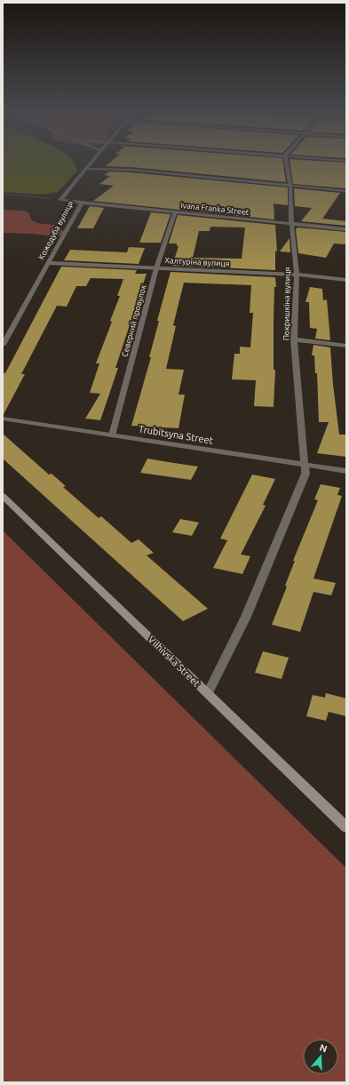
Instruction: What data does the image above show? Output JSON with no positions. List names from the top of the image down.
{
  "streets": {
    "street": [
      "Ivana Franka Street",
      "Кожедуба вулиця",
      "Халтуріна вулиця",
      "Покришкіна вулиця",
      "Северний провулок",
      "Trubitsyna Street",
      "Vilhivska Street"
    ]
  },
  "crossings": [
    ["Ivana Franka Street", "Кожедуба вулиця"],
    ["Ivana Franka Street", "Покришкіна вулиця"],
    ["Ivana Franka Street", "Северний провулок"],
    ["Кожедуба вулиця", "Халтуріна вулиця"],
    ["Халтуріна вулиця", "Покришкіна вулиця"],
    ["Халтуріна вулиця", "Северний провулок"],
    ["Покришкіна вулиця", "Trubitsyna Street"],
    ["Покришкіна вулиця", "Vilhivska Street"],
    ["Северний провулок", "Trubitsyna Street"]
  ],
  "north": "top"
}
